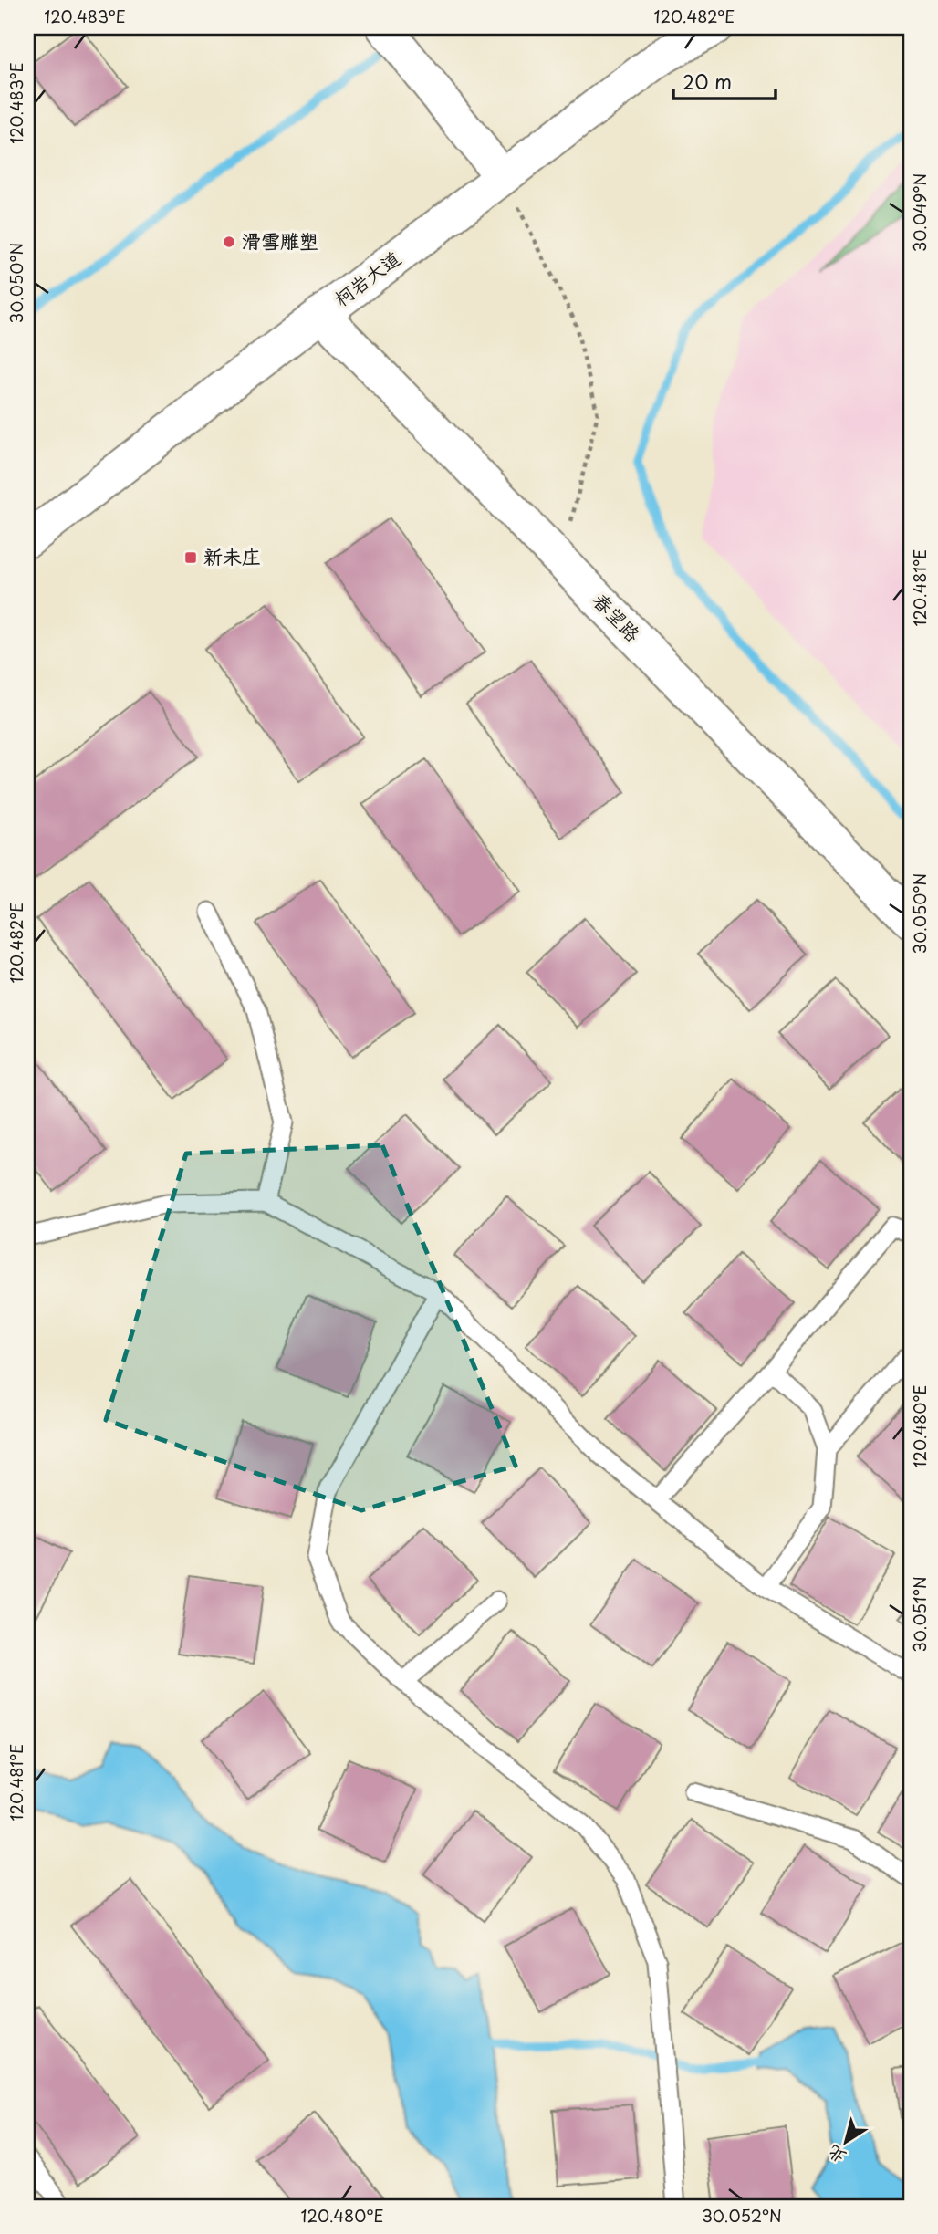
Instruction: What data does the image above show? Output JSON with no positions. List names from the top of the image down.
{
  "streets": {
    "street": ["柯岩大道", "春望路"]
  },
  "crossings": [
    ["柯岩大道", "春望路"]
  ],
  "places": {
    "other": ["滑雪雕塑"],
    "transit": ["新未庄"]
  },
  "scale_bar": "20 m",
  "north": "bottom left",
  "coordinates": [
    "120.483°E",
    "120.482°E",
    "30.049°N",
    "30.050°N",
    "120.481°E",
    "120.480°E",
    "30.051°N",
    "30.052°N"
  ]
}
